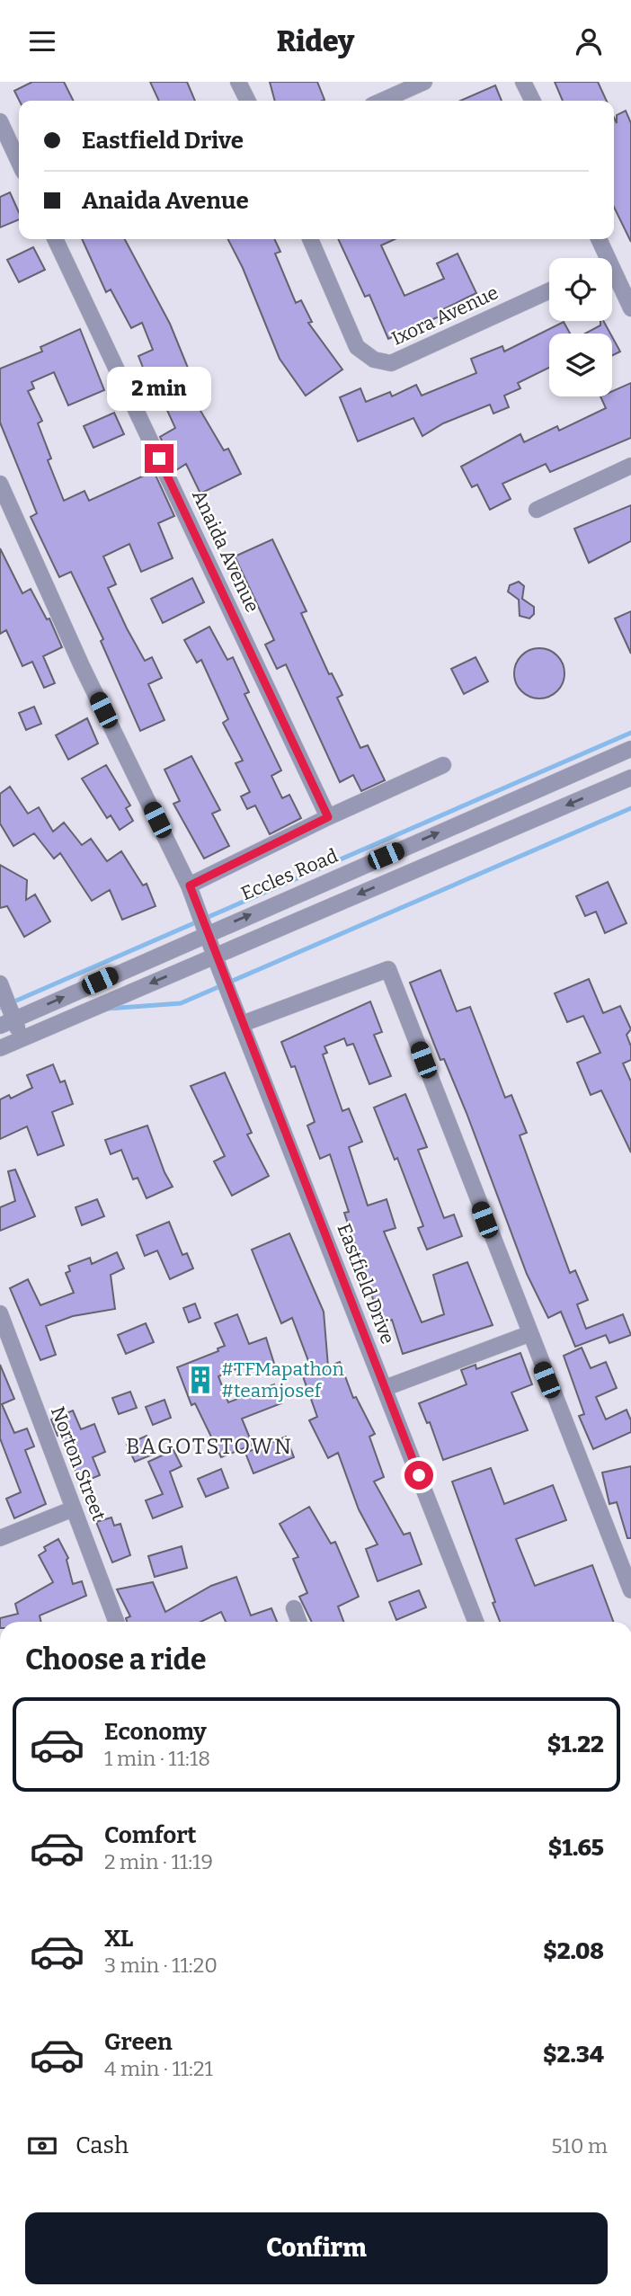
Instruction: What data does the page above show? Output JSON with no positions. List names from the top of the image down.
{
  "streets": {
    "street": [
      "Ixora Avenue",
      "Anaida Avenue",
      "Eccles Road",
      "Eastfield Drive",
      "Norton Street"
    ]
  },
  "crossings": [
    ["Eccles Road", "Eastfield Drive"]
  ],
  "districts": ["BAGOTSTOWN"],
  "places": {
    "building": ["#TFMapathon #teamjosef"]
  },
  "page": {
    "header": "Ridey",
    "banner": ["Eastfield Drive", "Anaida Avenue"],
    "bubble": "2 min",
    "heading": "Choose a ride",
    "list": [
      {
        "name": "Economy",
        "note": "1 min · 11:18",
        "value": "$1.22"
      },
      {
        "name": "Comfort",
        "note": "2 min · 11:19",
        "value": "$1.65"
      },
      {
        "name": "XL",
        "note": "3 min · 11:20",
        "value": "$2.08"
      },
      {
        "name": "Green",
        "note": "4 min · 11:21",
        "value": "$2.34"
      }
    ],
    "pay": ["Cash", "510 m"],
    "buttons": "Confirm"
  }
}
